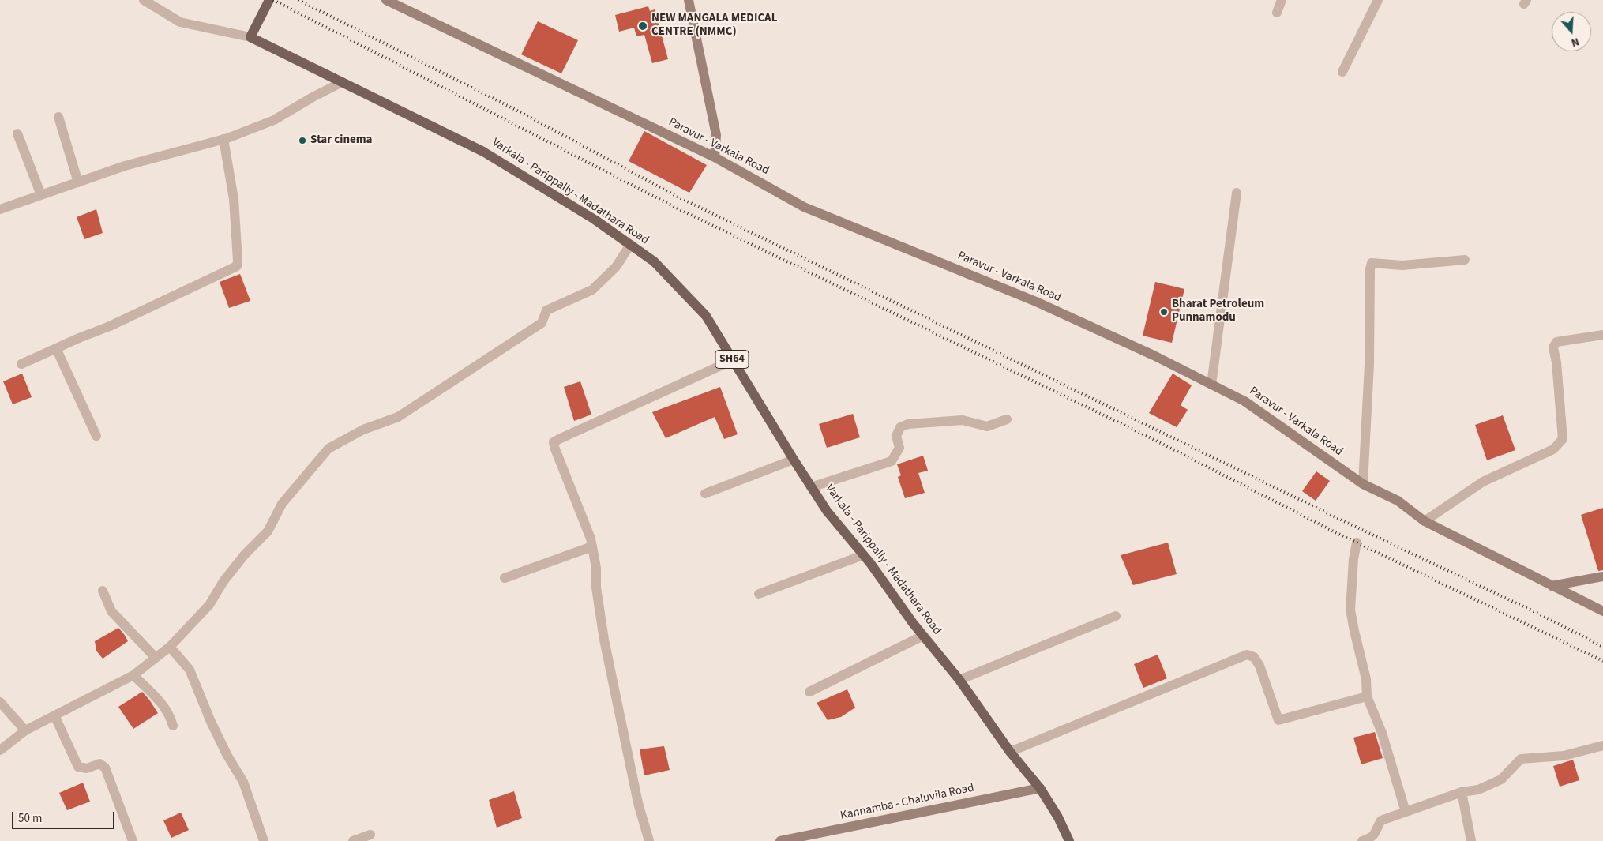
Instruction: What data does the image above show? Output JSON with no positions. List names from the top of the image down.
{
  "streets": {
    "main road": [
      "Paravur - Varkala Road",
      "Varkala - Parippally - Madathara Road",
      "SH64",
      "Kannamba - Chaluvila Road"
    ]
  },
  "crossings": [
    ["Varkala - Parippally - Madathara Road", "Kannamba - Chaluvila Road"]
  ],
  "places": ["NEW MANGALA MEDICAL CENTRE (NMMC)", "Star cinema", "Bharat Petroleum Punnamodu"],
  "scale_bar": "50 m",
  "north": "bottom"
}
